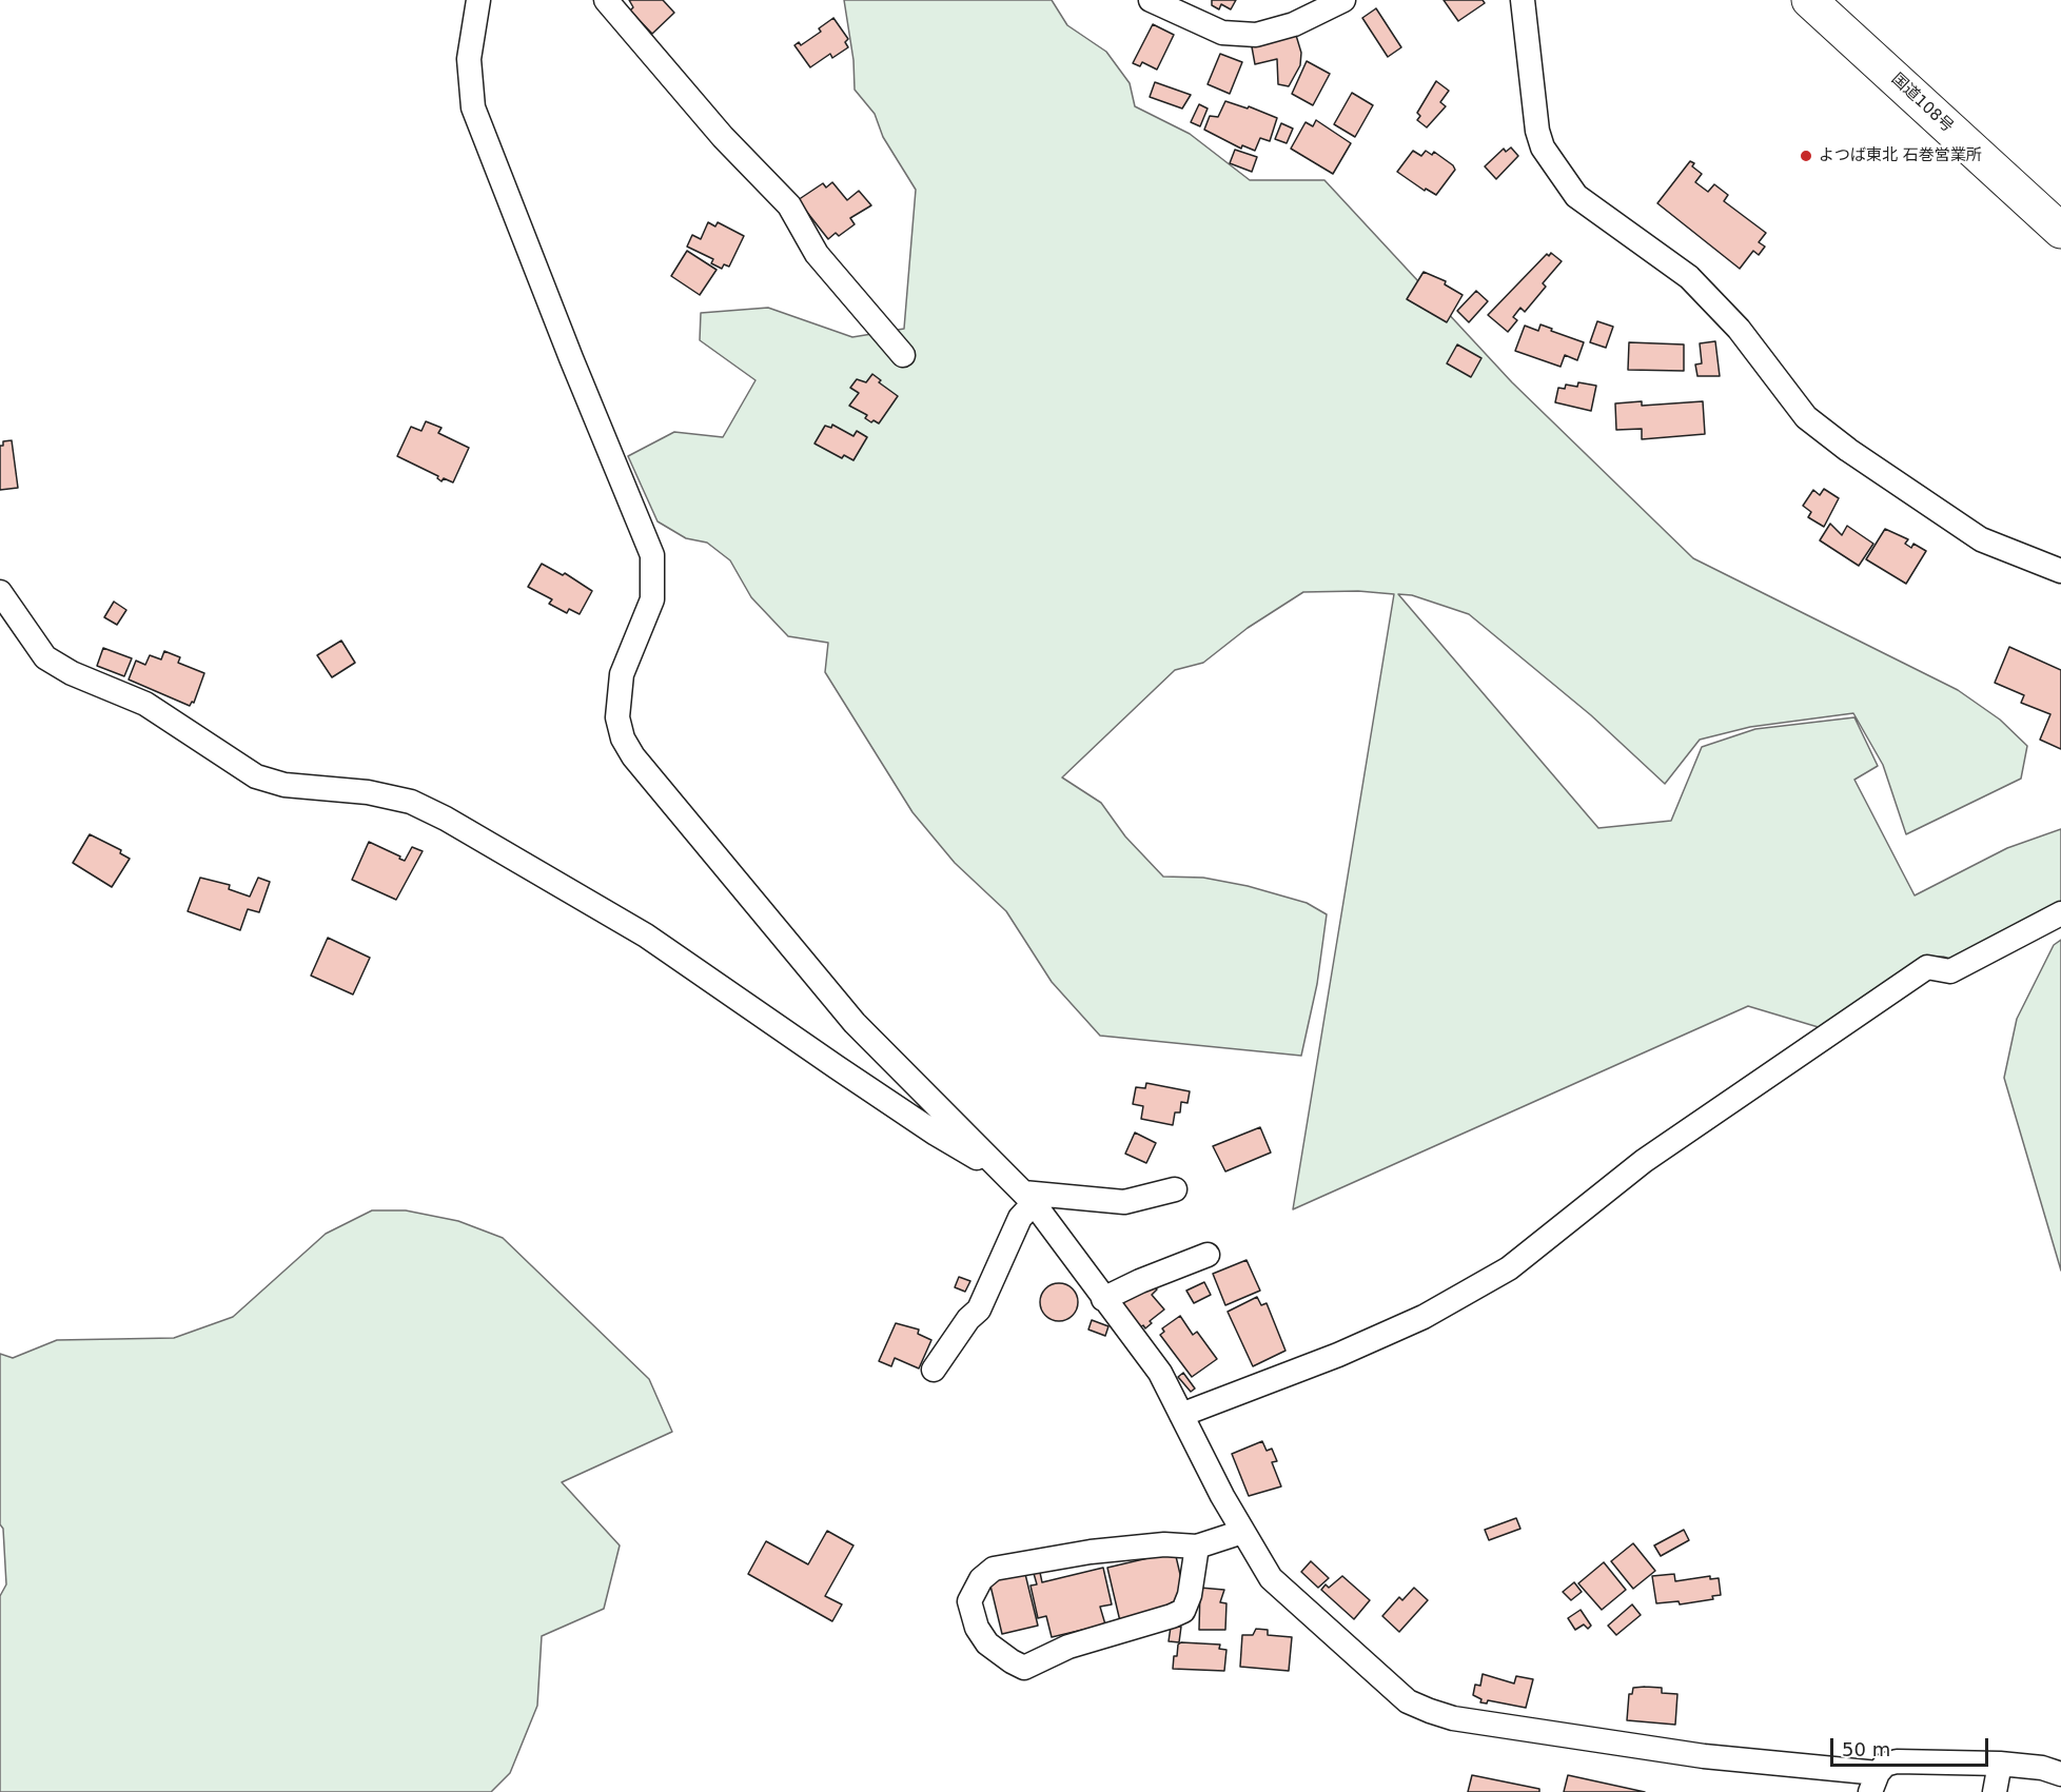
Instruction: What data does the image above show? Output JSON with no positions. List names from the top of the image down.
{
  "streets": {
    "highway": ["国道108号"]
  },
  "places": ["よつば東北 石巻営業所"],
  "scale_bar": "50 m"
}
